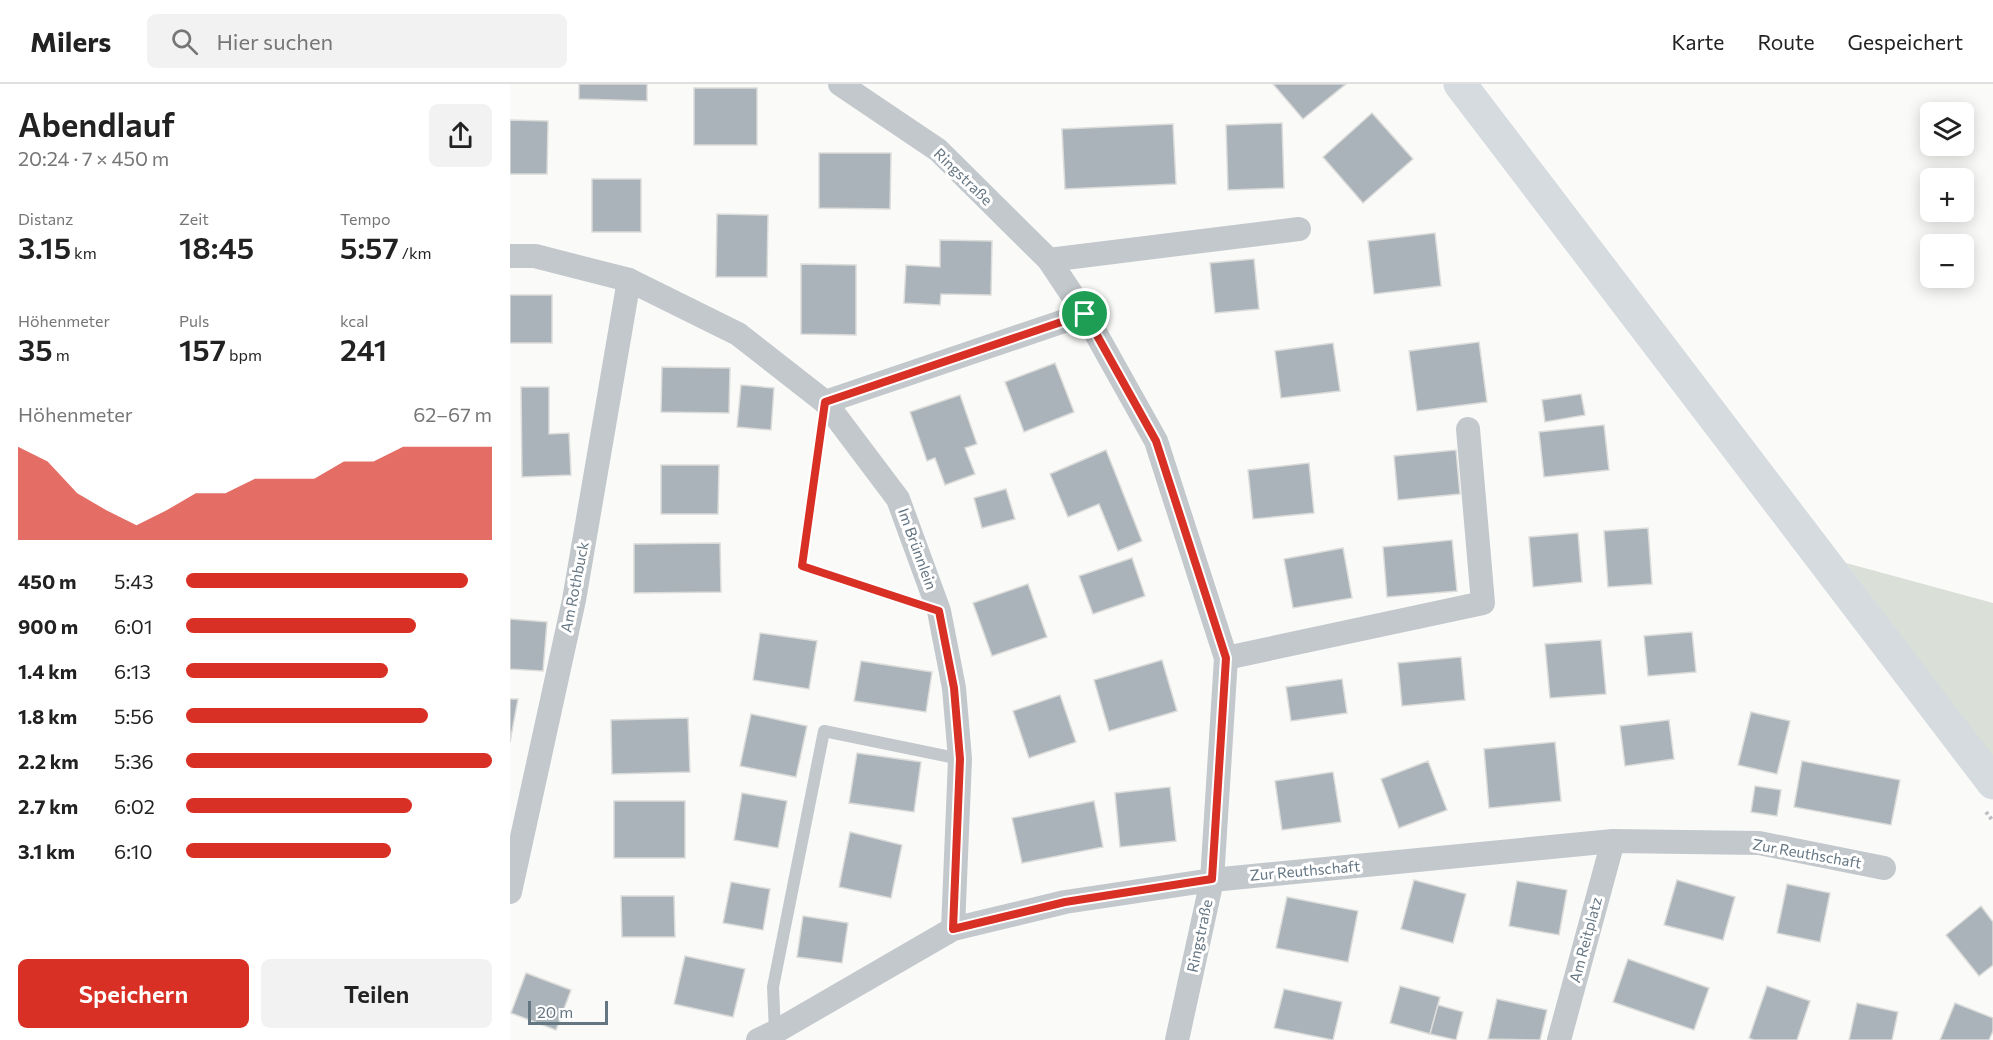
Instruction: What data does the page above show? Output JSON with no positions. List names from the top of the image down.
{
  "streets": {
    "street": [
      "Ringstraße",
      "Im Brünnlein",
      "Am Rothbuck",
      "Zur Reuthschaft",
      "Am Reitplatz"
    ]
  },
  "crossings": [
    ["Ringstraße", "Zur Reuthschaft"],
    ["Im Brünnlein", "Am Rothbuck"],
    ["Im Brünnlein", "Zur Reuthschaft"],
    ["Zur Reuthschaft", "Am Reitplatz"]
  ],
  "scale_bar": "20 m",
  "page": {
    "header": "Milers",
    "search": "Hier suchen",
    "nav": ["Karte", "Route", "Gespeichert"],
    "heading": ["Abendlauf", "20:24 · 7 × 450 m"],
    "map_buttons": ["+", "−"],
    "stats": [
      ["Distanz", "3.15 km"],
      ["Zeit", "18:45"],
      ["Tempo", "5:57 /km"],
      ["Höhenmeter", "35 m"],
      ["Puls", "157 bpm"],
      ["kcal", "241"]
    ],
    "chart": ["Höhenmeter", "62–67 m"],
    "list": [
      {
        "name": "450 m",
        "note": "5:43"
      },
      {
        "name": "900 m",
        "note": "6:01"
      },
      {
        "name": "1.4 km",
        "note": "6:13"
      },
      {
        "name": "1.8 km",
        "note": "5:56"
      },
      {
        "name": "2.2 km",
        "note": "5:36"
      },
      {
        "name": "2.7 km",
        "note": "6:02"
      },
      {
        "name": "3.1 km",
        "note": "6:10"
      }
    ],
    "buttons": ["Speichern", "Teilen"],
    "scale": "20 m"
  }
}
